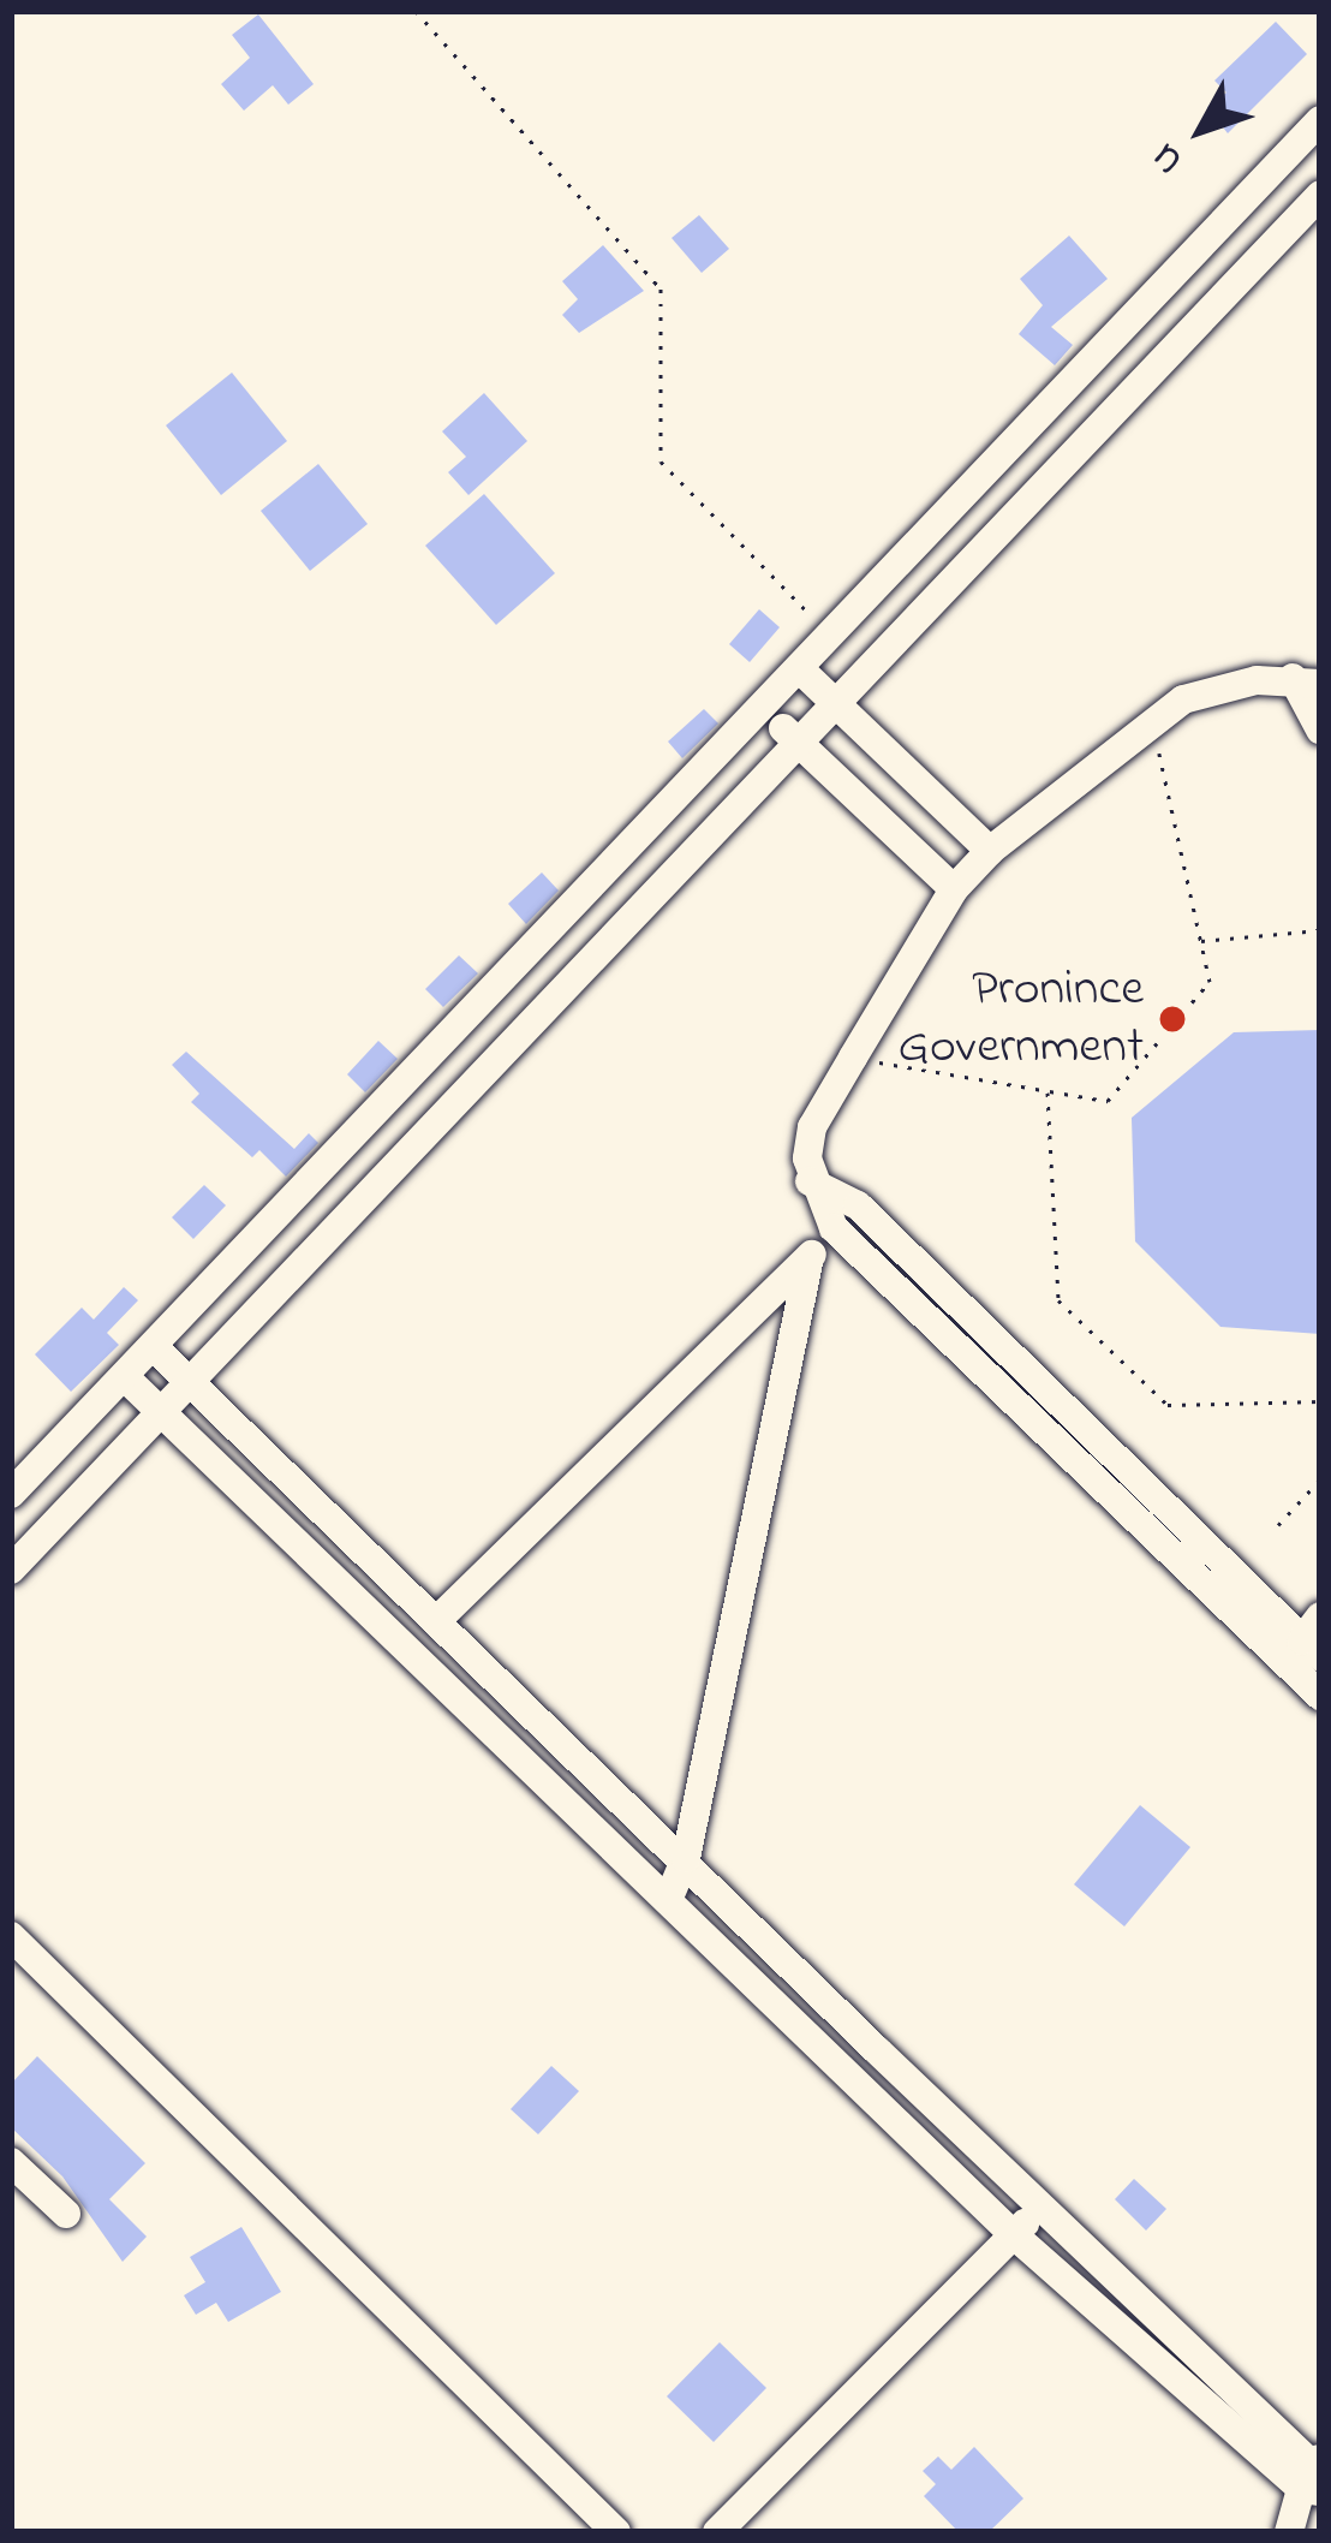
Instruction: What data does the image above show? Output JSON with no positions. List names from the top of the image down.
{
  "places": ["Pronince Government"],
  "north": "bottom left"
}
